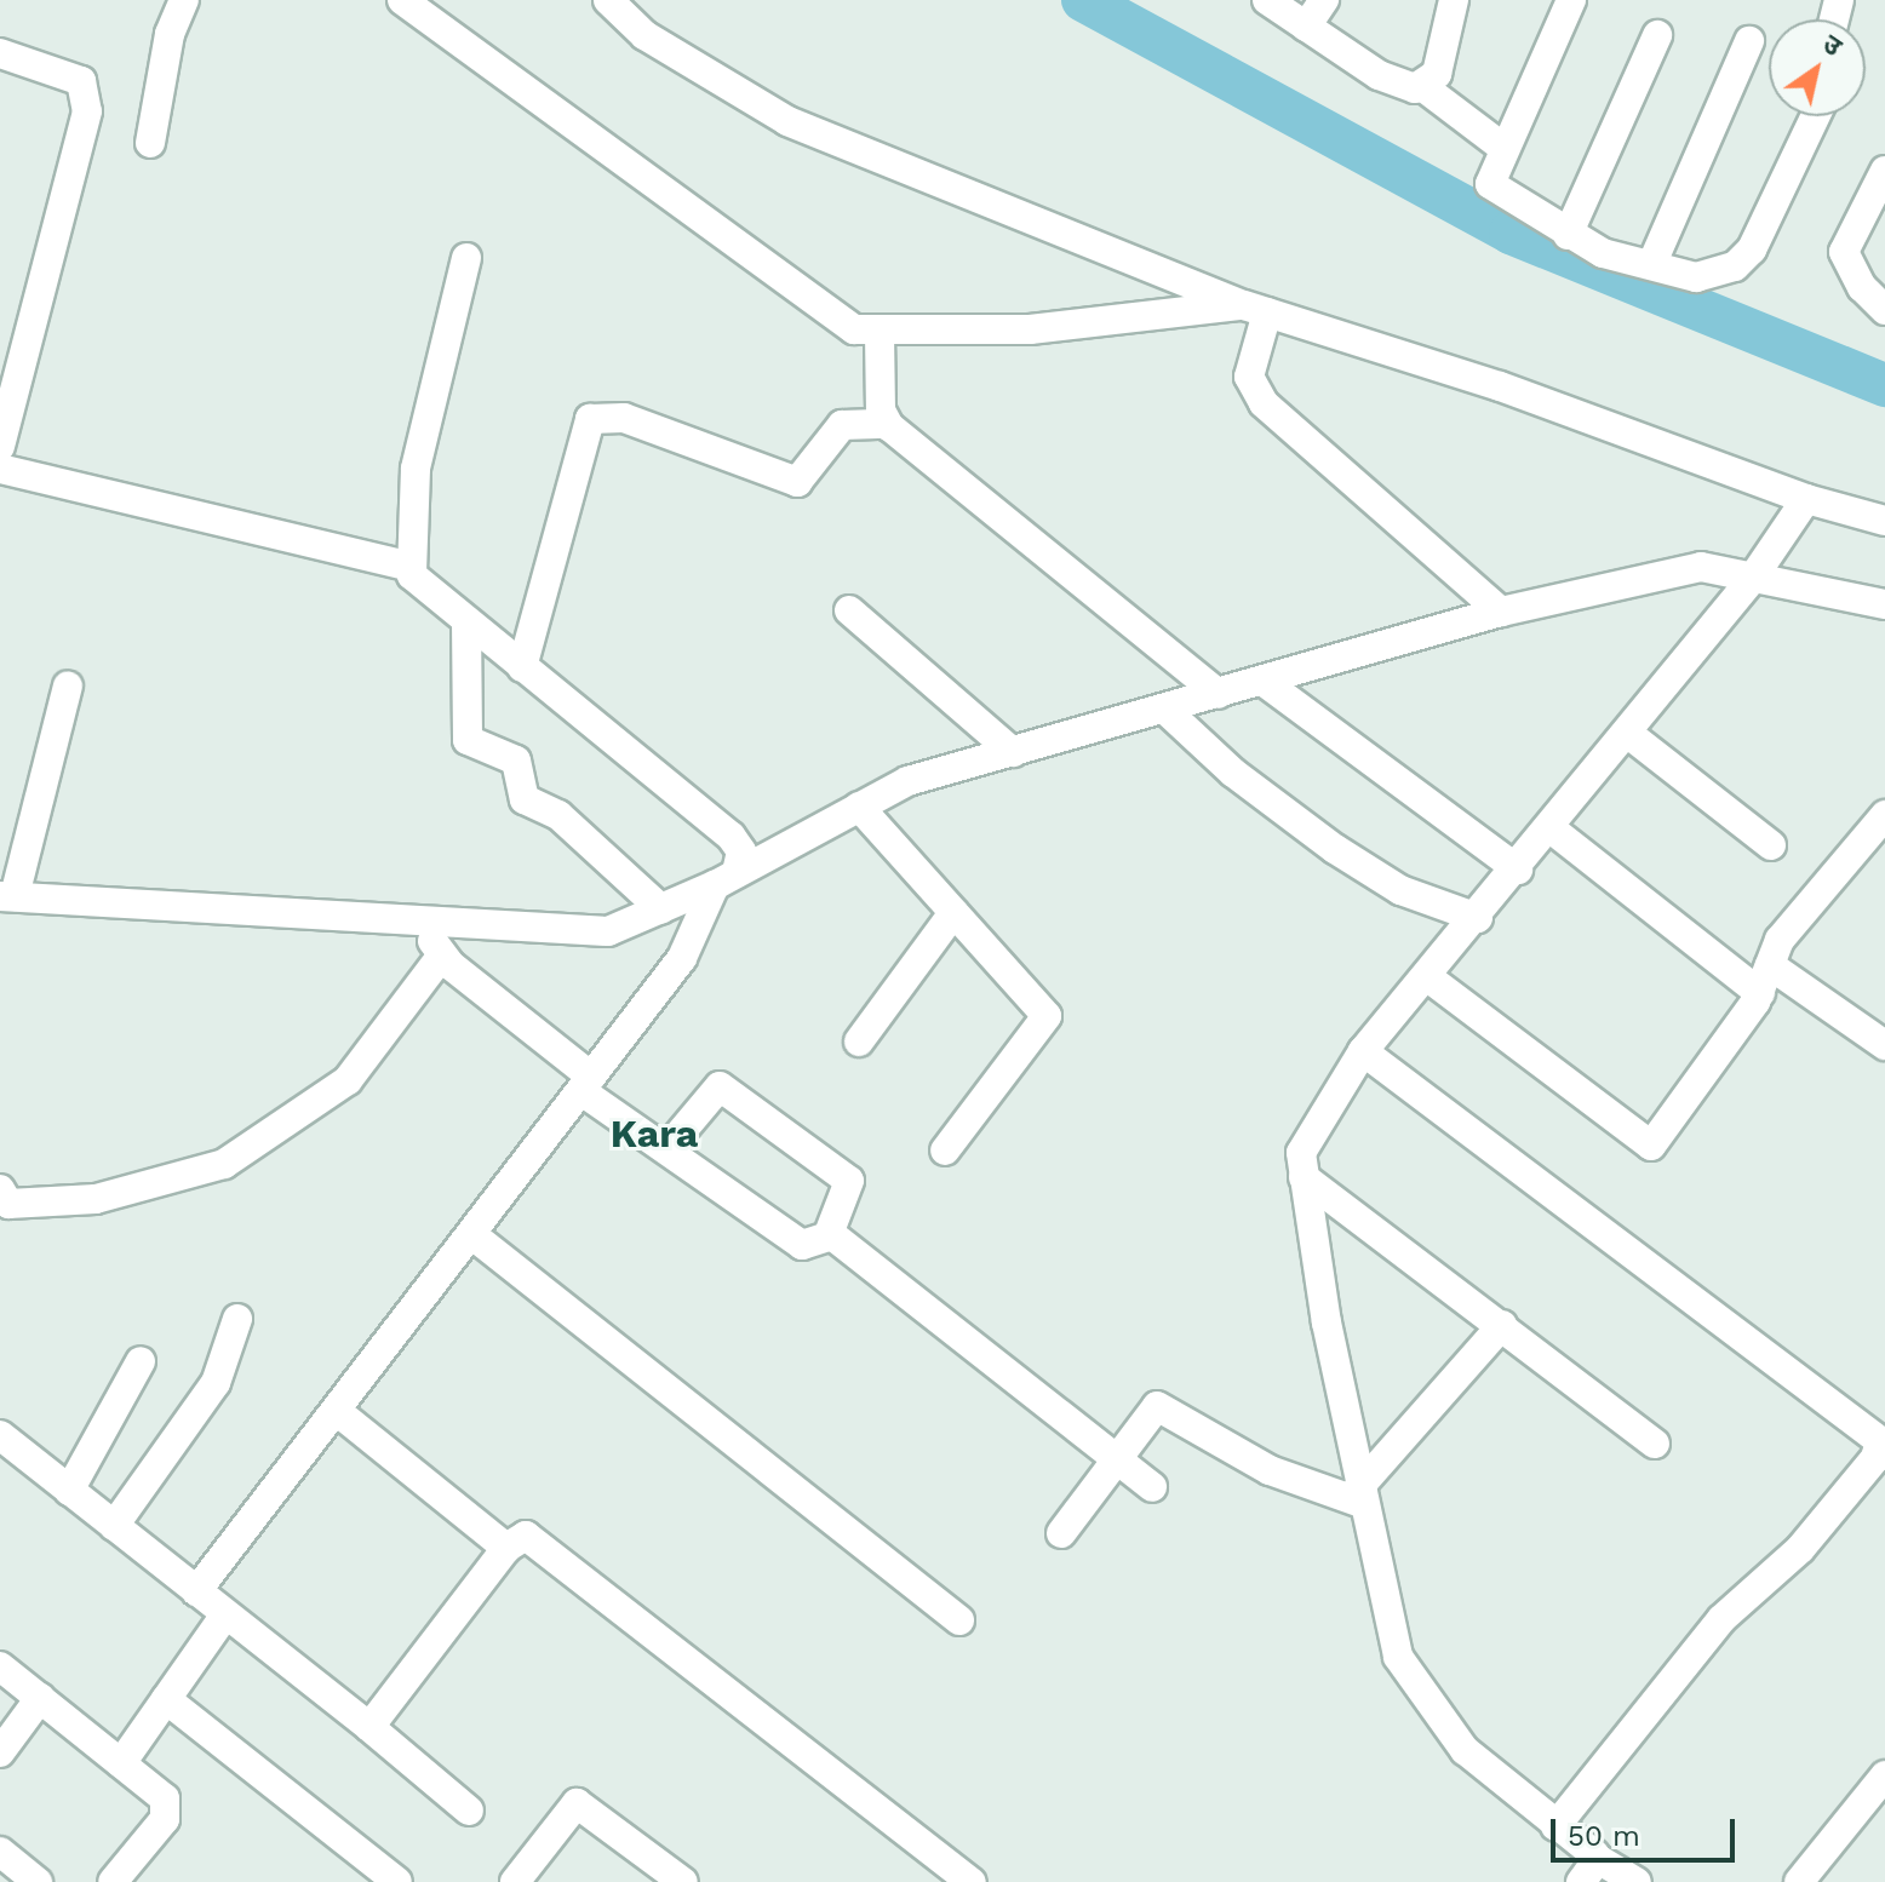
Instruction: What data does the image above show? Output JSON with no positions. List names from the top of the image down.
{
  "districts": ["Kara"],
  "scale_bar": "50 m",
  "north": "top right"
}
